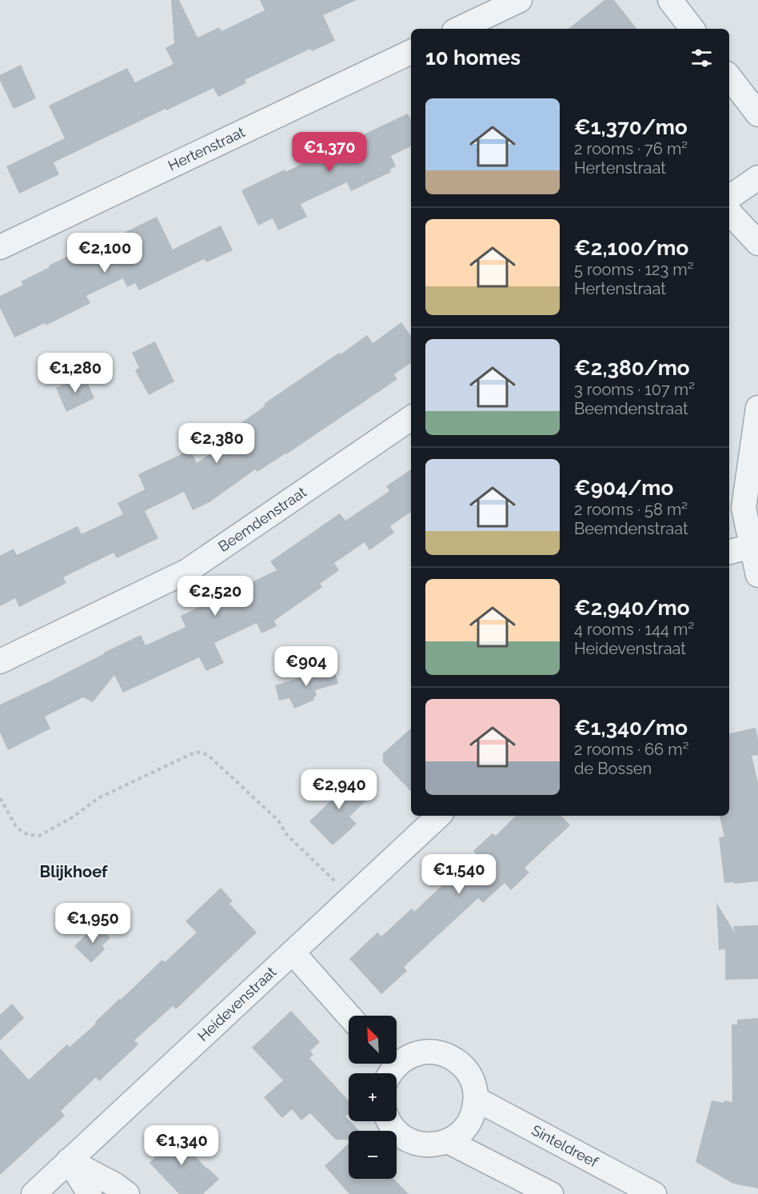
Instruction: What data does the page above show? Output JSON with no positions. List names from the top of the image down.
{
  "streets": {
    "street": [
      "Hertenstraat",
      "Beemdenstraat",
      "Heidevenstraat",
      "Sinteldreef"
    ]
  },
  "districts": ["Blijkhoef"],
  "north": "top left",
  "page": {
    "heading": "10 homes",
    "list": [
      {
        "name": "€1,370/mo",
        "note": "2 rooms · 76 m² · Hertenstraat"
      },
      {
        "name": "€2,100/mo",
        "note": "5 rooms · 123 m² · Hertenstraat"
      },
      {
        "name": "€2,380/mo",
        "note": "3 rooms · 107 m² · Beemdenstraat"
      },
      {
        "name": "€904/mo",
        "note": "2 rooms · 58 m² · Beemdenstraat"
      },
      {
        "name": "€2,940/mo",
        "note": "4 rooms · 144 m² · Heidevenstraat"
      },
      {
        "name": "€1,340/mo",
        "note": "2 rooms · 66 m² · de Bossen"
      }
    ],
    "price": [
      "€1,370",
      "€2,100",
      "€1,280",
      "€2,380",
      "€2,520",
      "€904",
      "€2,940",
      "€1,540",
      "€1,950",
      "€1,340"
    ],
    "map_buttons": ["+", "−"]
  }
}
